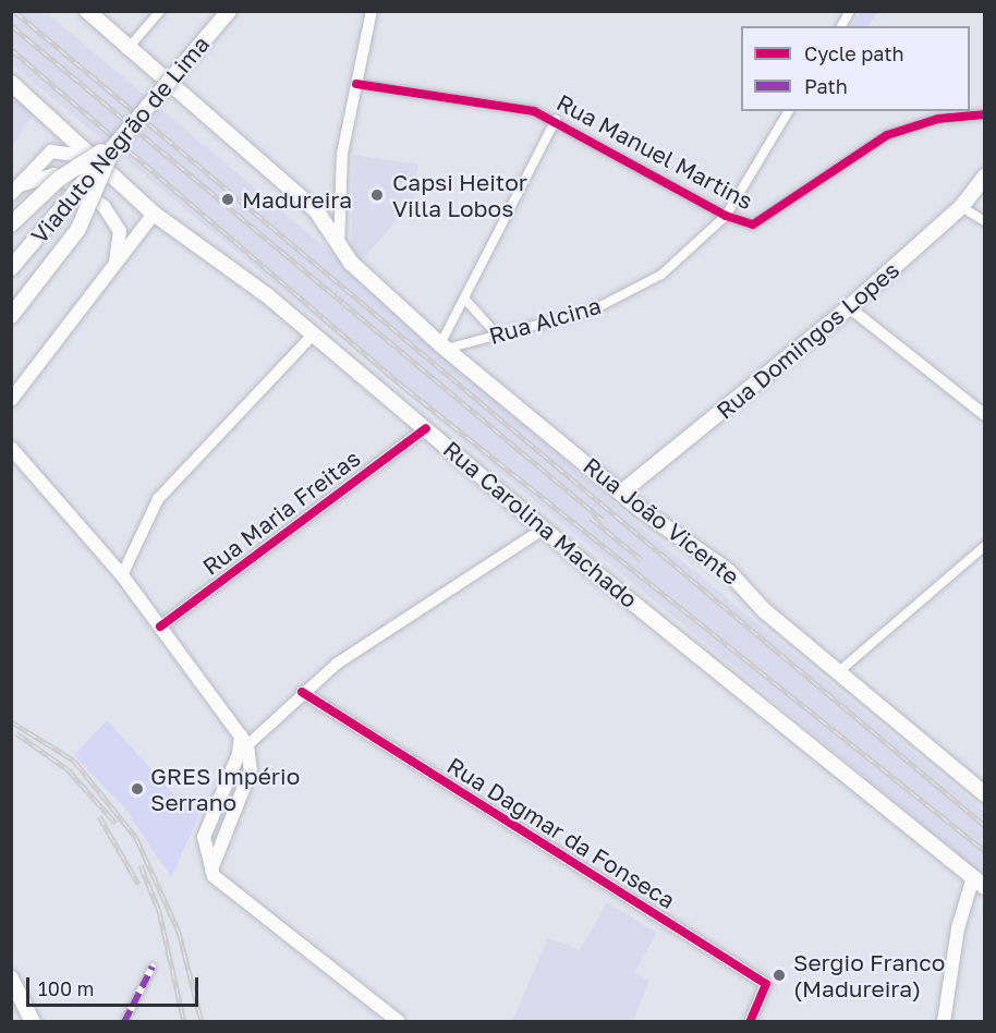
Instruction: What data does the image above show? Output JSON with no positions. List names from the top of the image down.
{
  "streets": {
    "main road": [
      "Viaduto Negrão de Lima",
      "Rua Domingos Lopes",
      "Rua João Vicente",
      "Rua Carolina Machado"
    ],
    "street": [
      "Rua Manuel Martins",
      "Rua Alcina",
      "Rua Maria Freitas",
      "Rua Dagmar da Fonseca"
    ]
  },
  "crossings": [
    ["Rua Manuel Martins", "Rua Alcina"],
    ["Rua Alcina", "Rua João Vicente"],
    ["Rua Domingos Lopes", "Rua João Vicente"],
    ["Rua Maria Freitas", "Rua Carolina Machado"]
  ],
  "places": [
    "Capsi Heitor Villa Lobos",
    "Madureira",
    "GRES Império Serrano",
    "Sergio Franco (Madureira)"
  ],
  "legend": ["Cycle path", "Path"],
  "scale_bar": "100 m"
}
